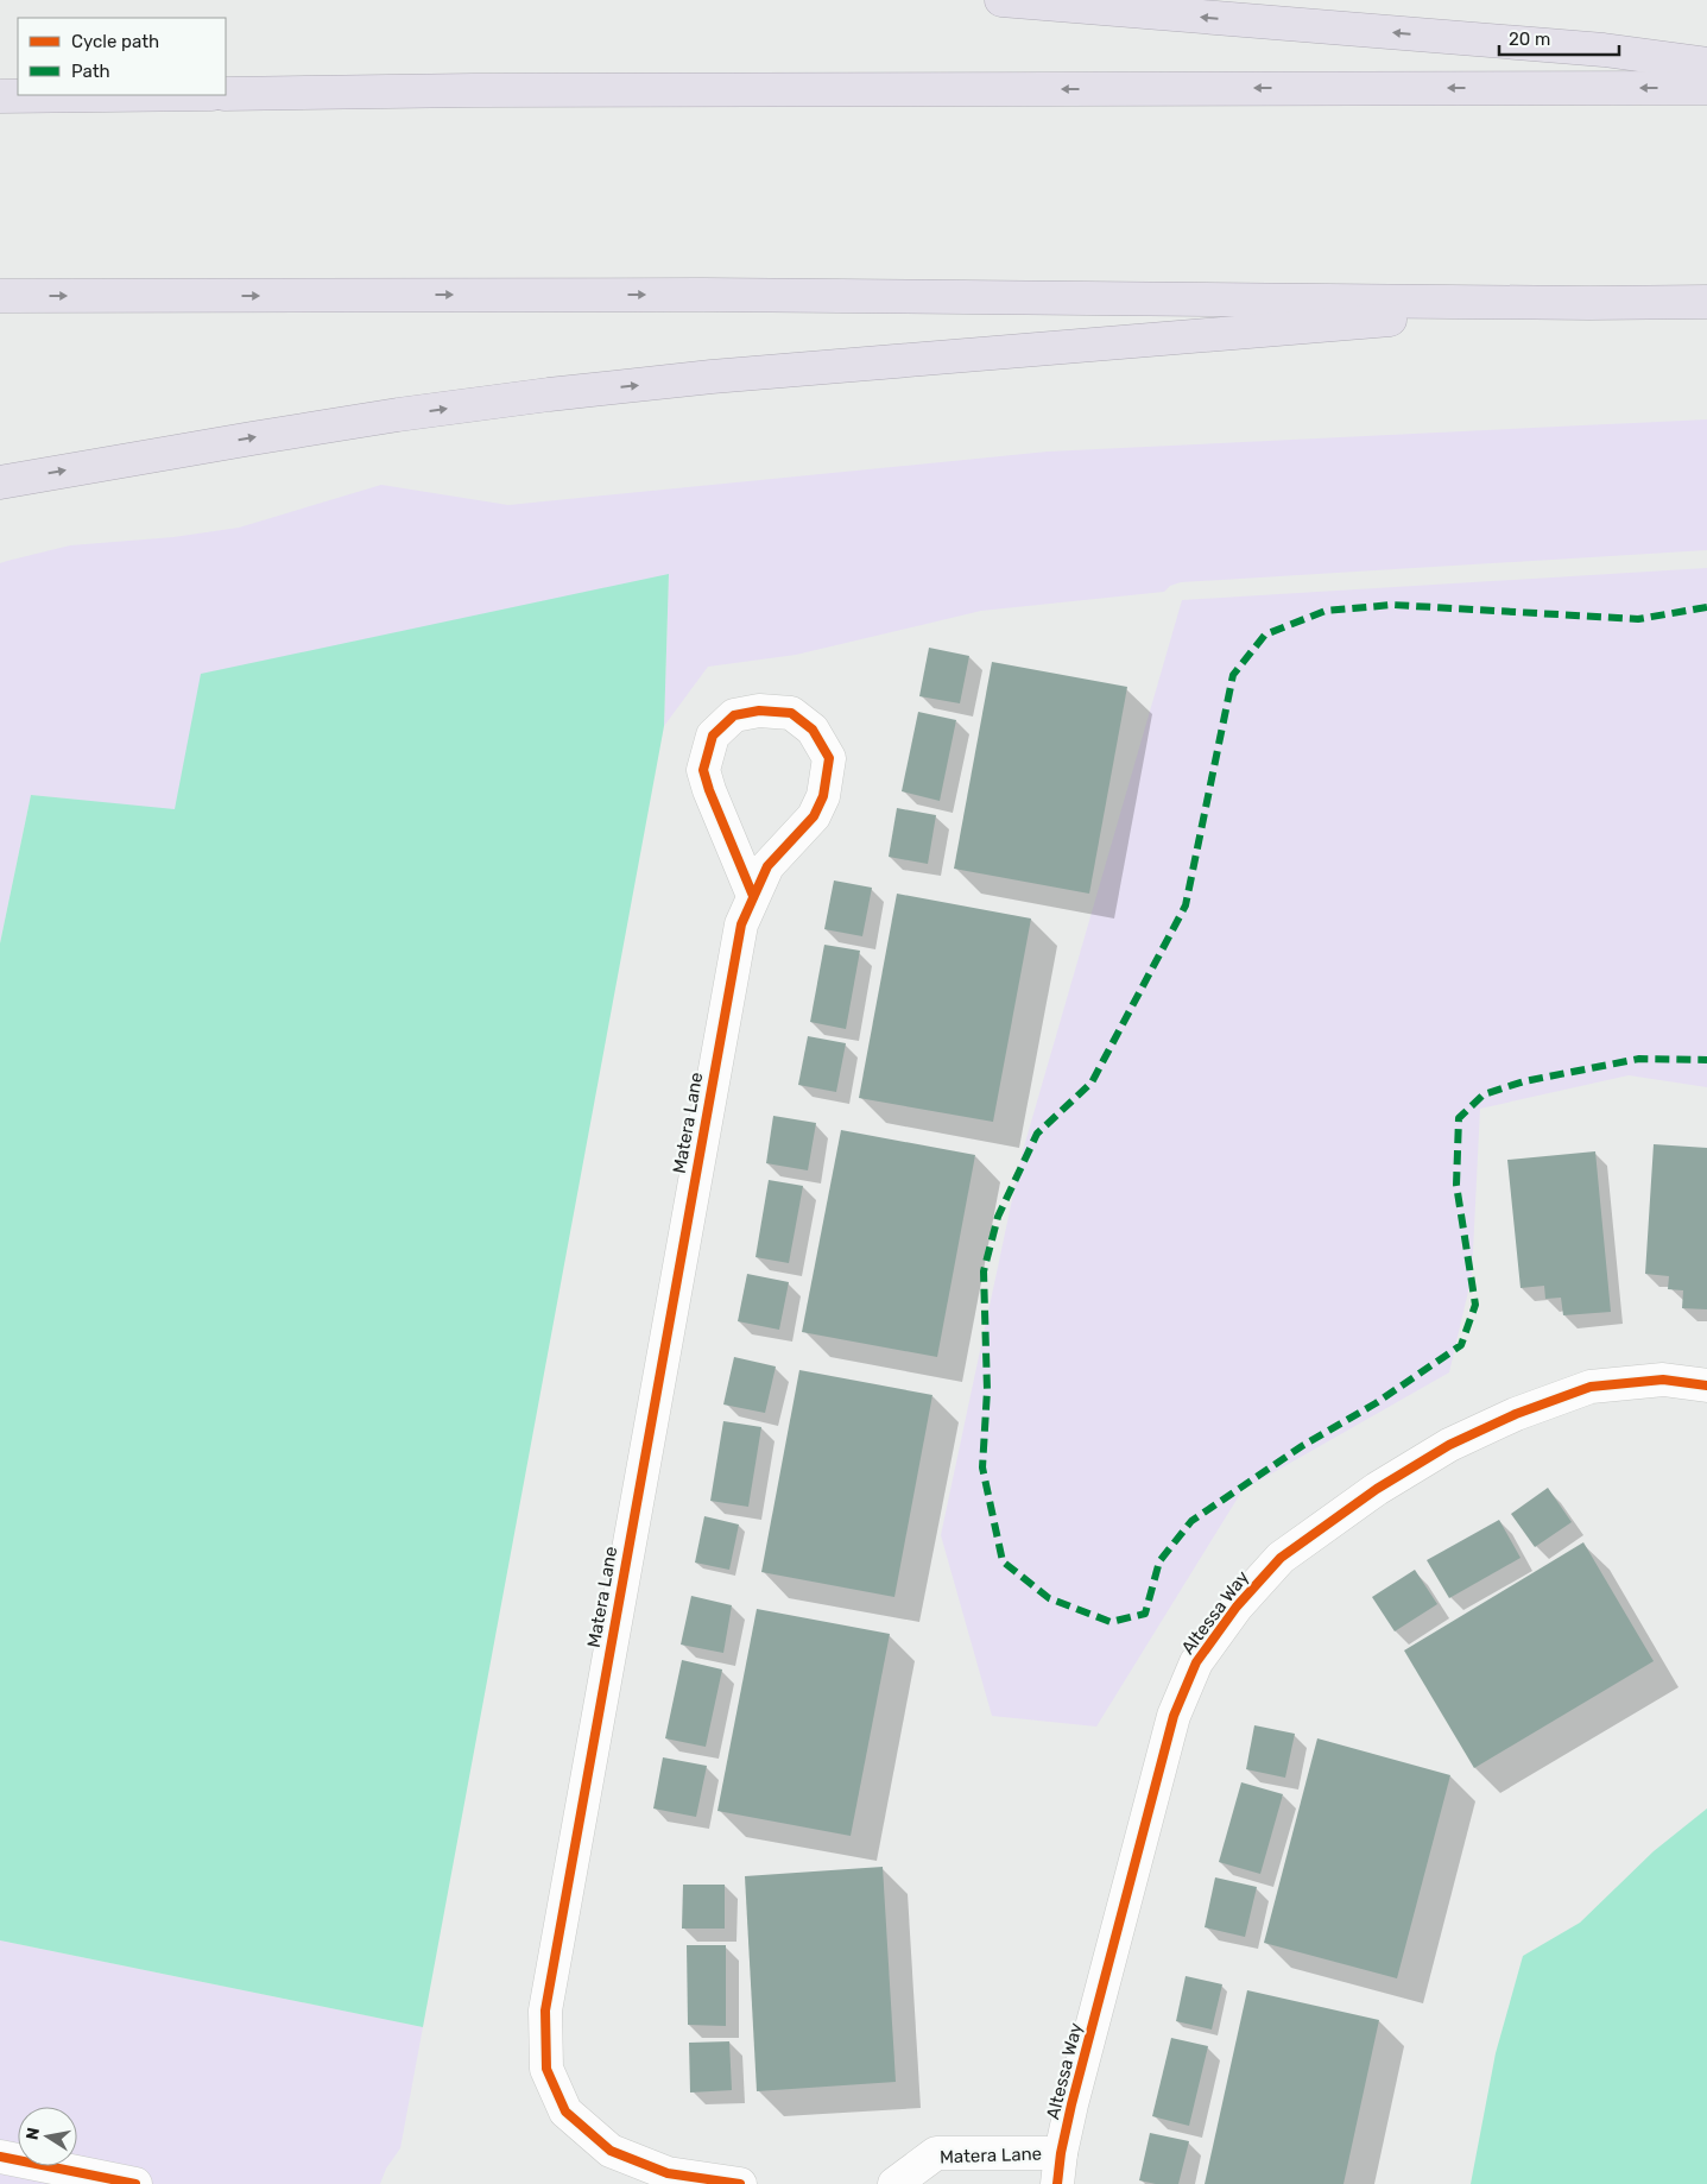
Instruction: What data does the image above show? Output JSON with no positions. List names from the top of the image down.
{
  "streets": {
    "street": ["Matera Lane", "Altessa Way"]
  },
  "crossings": [
    ["Matera Lane", "Altessa Way"]
  ],
  "legend": ["Cycle path", "Path"],
  "scale_bar": "20 m",
  "north": "left"
}
